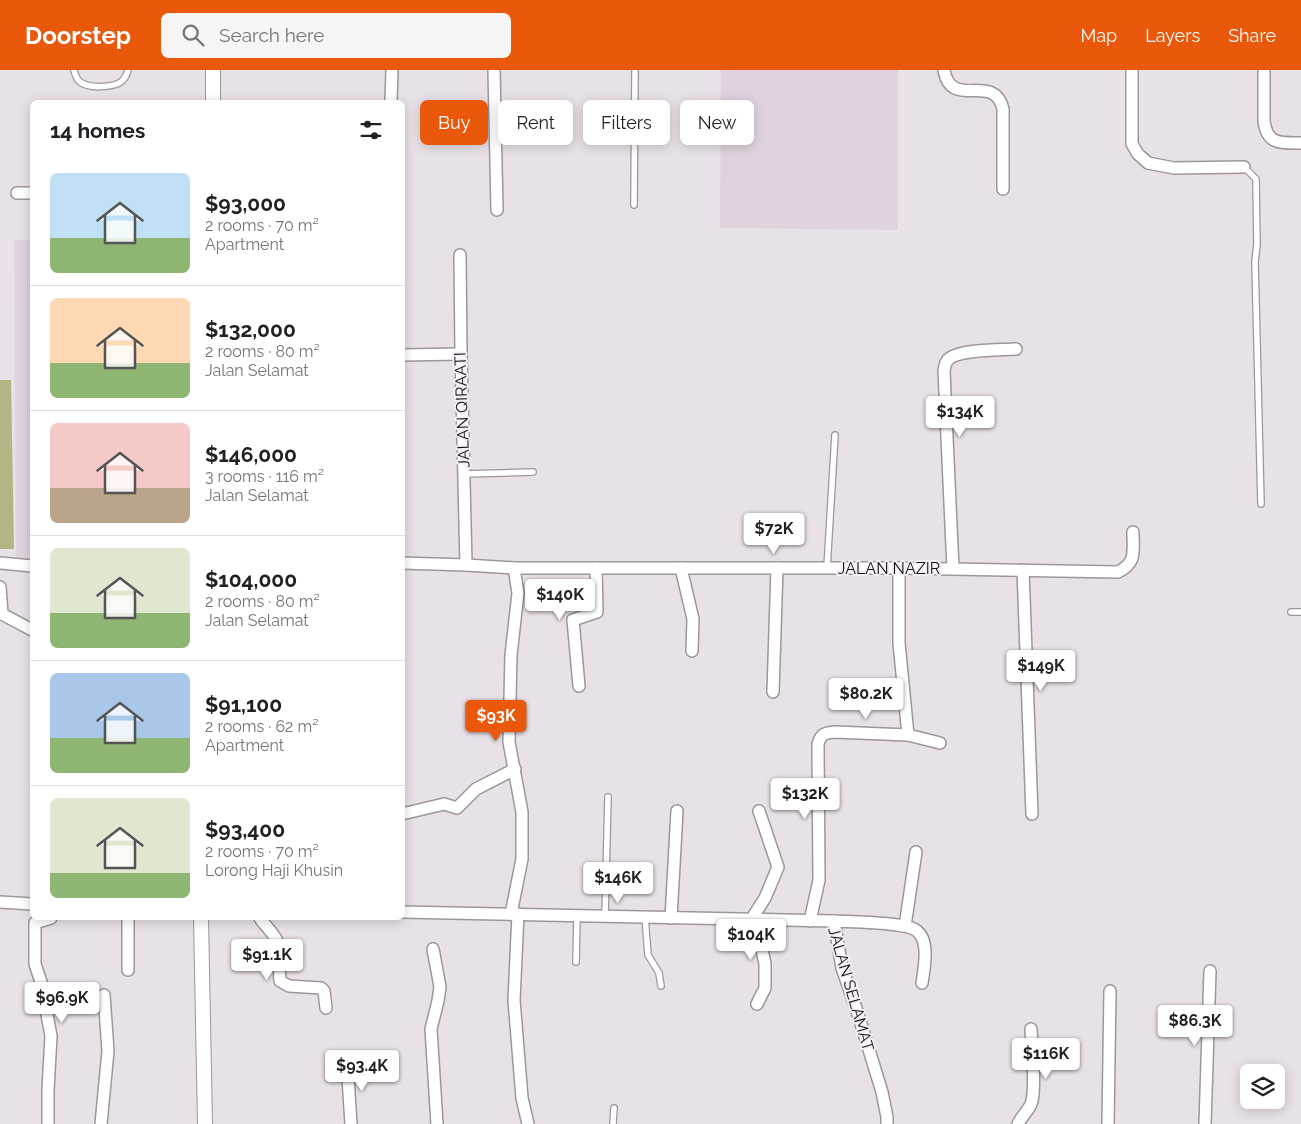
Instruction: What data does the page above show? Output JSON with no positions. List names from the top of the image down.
{
  "streets": {
    "street": ["JALAN QIRAATI", "JALAN NAZIR", "JALAN SELAMAT"]
  },
  "crossings": [
    ["JALAN QIRAATI", "JALAN NAZIR"]
  ],
  "page": {
    "header": "Doorstep",
    "search": "Search here",
    "nav": ["Map", "Layers", "Share"],
    "chip": [
      "Buy",
      "Rent",
      "Filters",
      "New"
    ],
    "heading": "14 homes",
    "list": [
      {
        "name": "$93,000",
        "note": "2 rooms · 70 m² · Apartment"
      },
      {
        "name": "$132,000",
        "note": "2 rooms · 80 m² · Jalan Selamat"
      },
      {
        "name": "$146,000",
        "note": "3 rooms · 116 m² · Jalan Selamat"
      },
      {
        "name": "$104,000",
        "note": "2 rooms · 80 m² · Jalan Selamat"
      },
      {
        "name": "$91,100",
        "note": "2 rooms · 62 m² · Apartment"
      },
      {
        "name": "$93,400",
        "note": "2 rooms · 70 m² · Lorong Haji Khusin"
      }
    ],
    "price": [
      "$134K",
      "$72K",
      "$140K",
      "$149K",
      "$80.2K",
      "$93K",
      "$132K",
      "$146K",
      "$104K",
      "$91.1K",
      "$96.9K",
      "$86.3K",
      "$116K",
      "$93.4K"
    ]
  }
}
